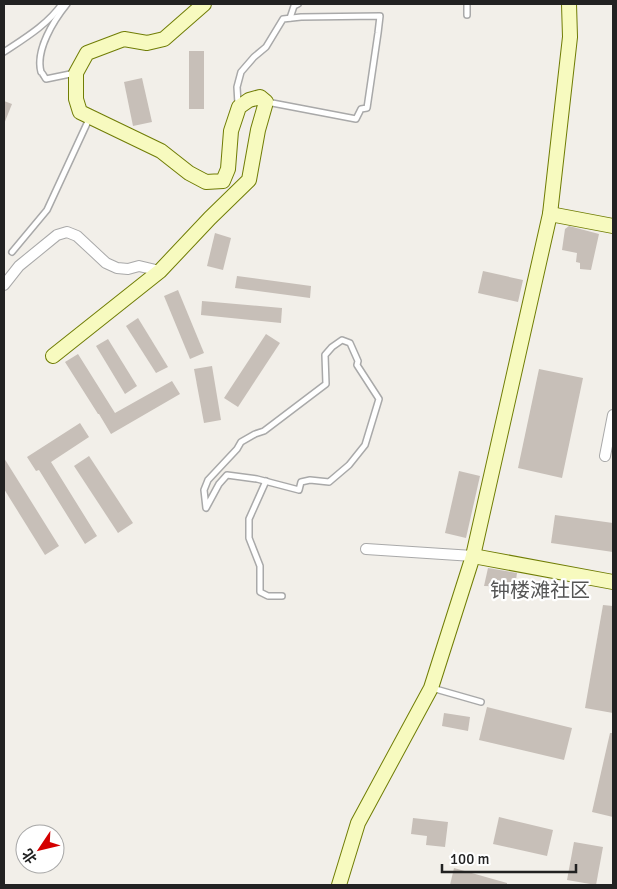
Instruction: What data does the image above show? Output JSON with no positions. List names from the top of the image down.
{
  "districts": ["钟楼滩社区"],
  "scale_bar": "100 m",
  "north": "bottom left"
}
